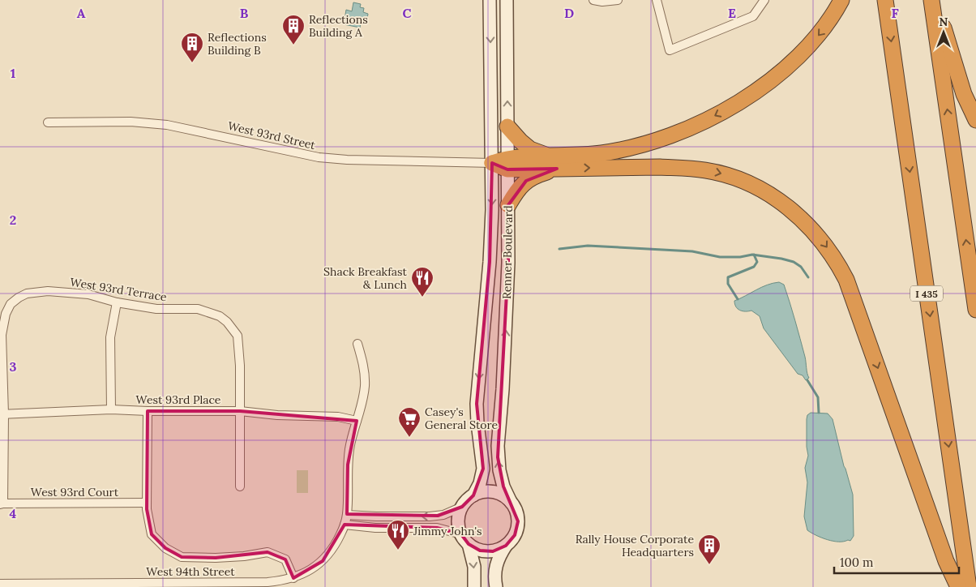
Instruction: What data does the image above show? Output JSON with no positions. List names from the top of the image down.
{
  "streets": {
    "highway": ["I 435"],
    "main road": ["Renner Boulevard"],
    "street": [
      "West 93rd Street",
      "West 93rd Terrace",
      "West 93rd Place",
      "West 93rd Court",
      "West 94th Street"
    ]
  },
  "crossings": [
    ["West 93rd Street", "Renner Boulevard"],
    ["West 93rd Terrace", "West 93rd Place"],
    ["West 93rd Place", "West 94th Street"]
  ],
  "places": {
    "building": ["Reflections Building A", "Reflections Building B", "Rally House Corporate Headquarters"],
    "restaurant": ["Shack Breakfast & Lunch", "Jimmy John's"],
    "supermarket": ["Casey's General Store"]
  },
  "scale_bar": "100 m",
  "north": "top",
  "grid": {
    "columns": [
      "A",
      "B",
      "C",
      "D",
      "E",
      "F"
    ],
    "rows": [
      "1",
      "2",
      "3",
      "4"
    ]
  }
}
